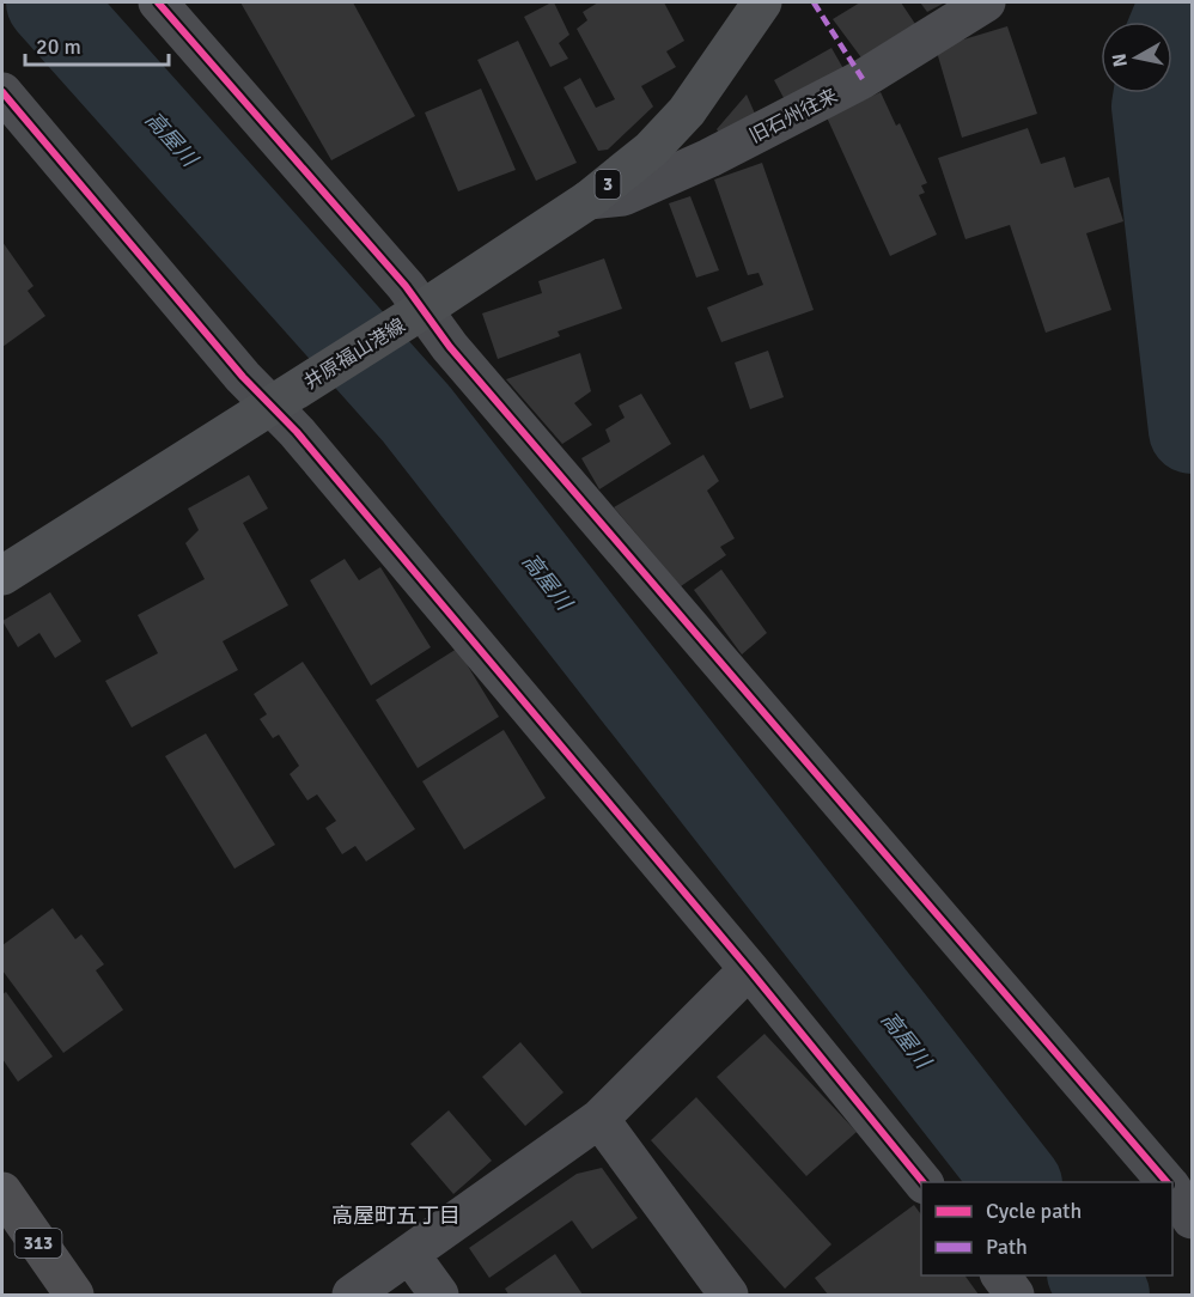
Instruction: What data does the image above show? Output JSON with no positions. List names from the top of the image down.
{
  "streets": {
    "highway": ["313"],
    "main road": ["3", "井原福山港線"],
    "street": ["旧石州往来"]
  },
  "crossings": [
    ["旧石州往来", "井原福山港線"]
  ],
  "districts": ["高屋町五丁目"],
  "water": ["高屋川"],
  "legend": ["Cycle path", "Path"],
  "scale_bar": "20 m",
  "north": "left"
}
